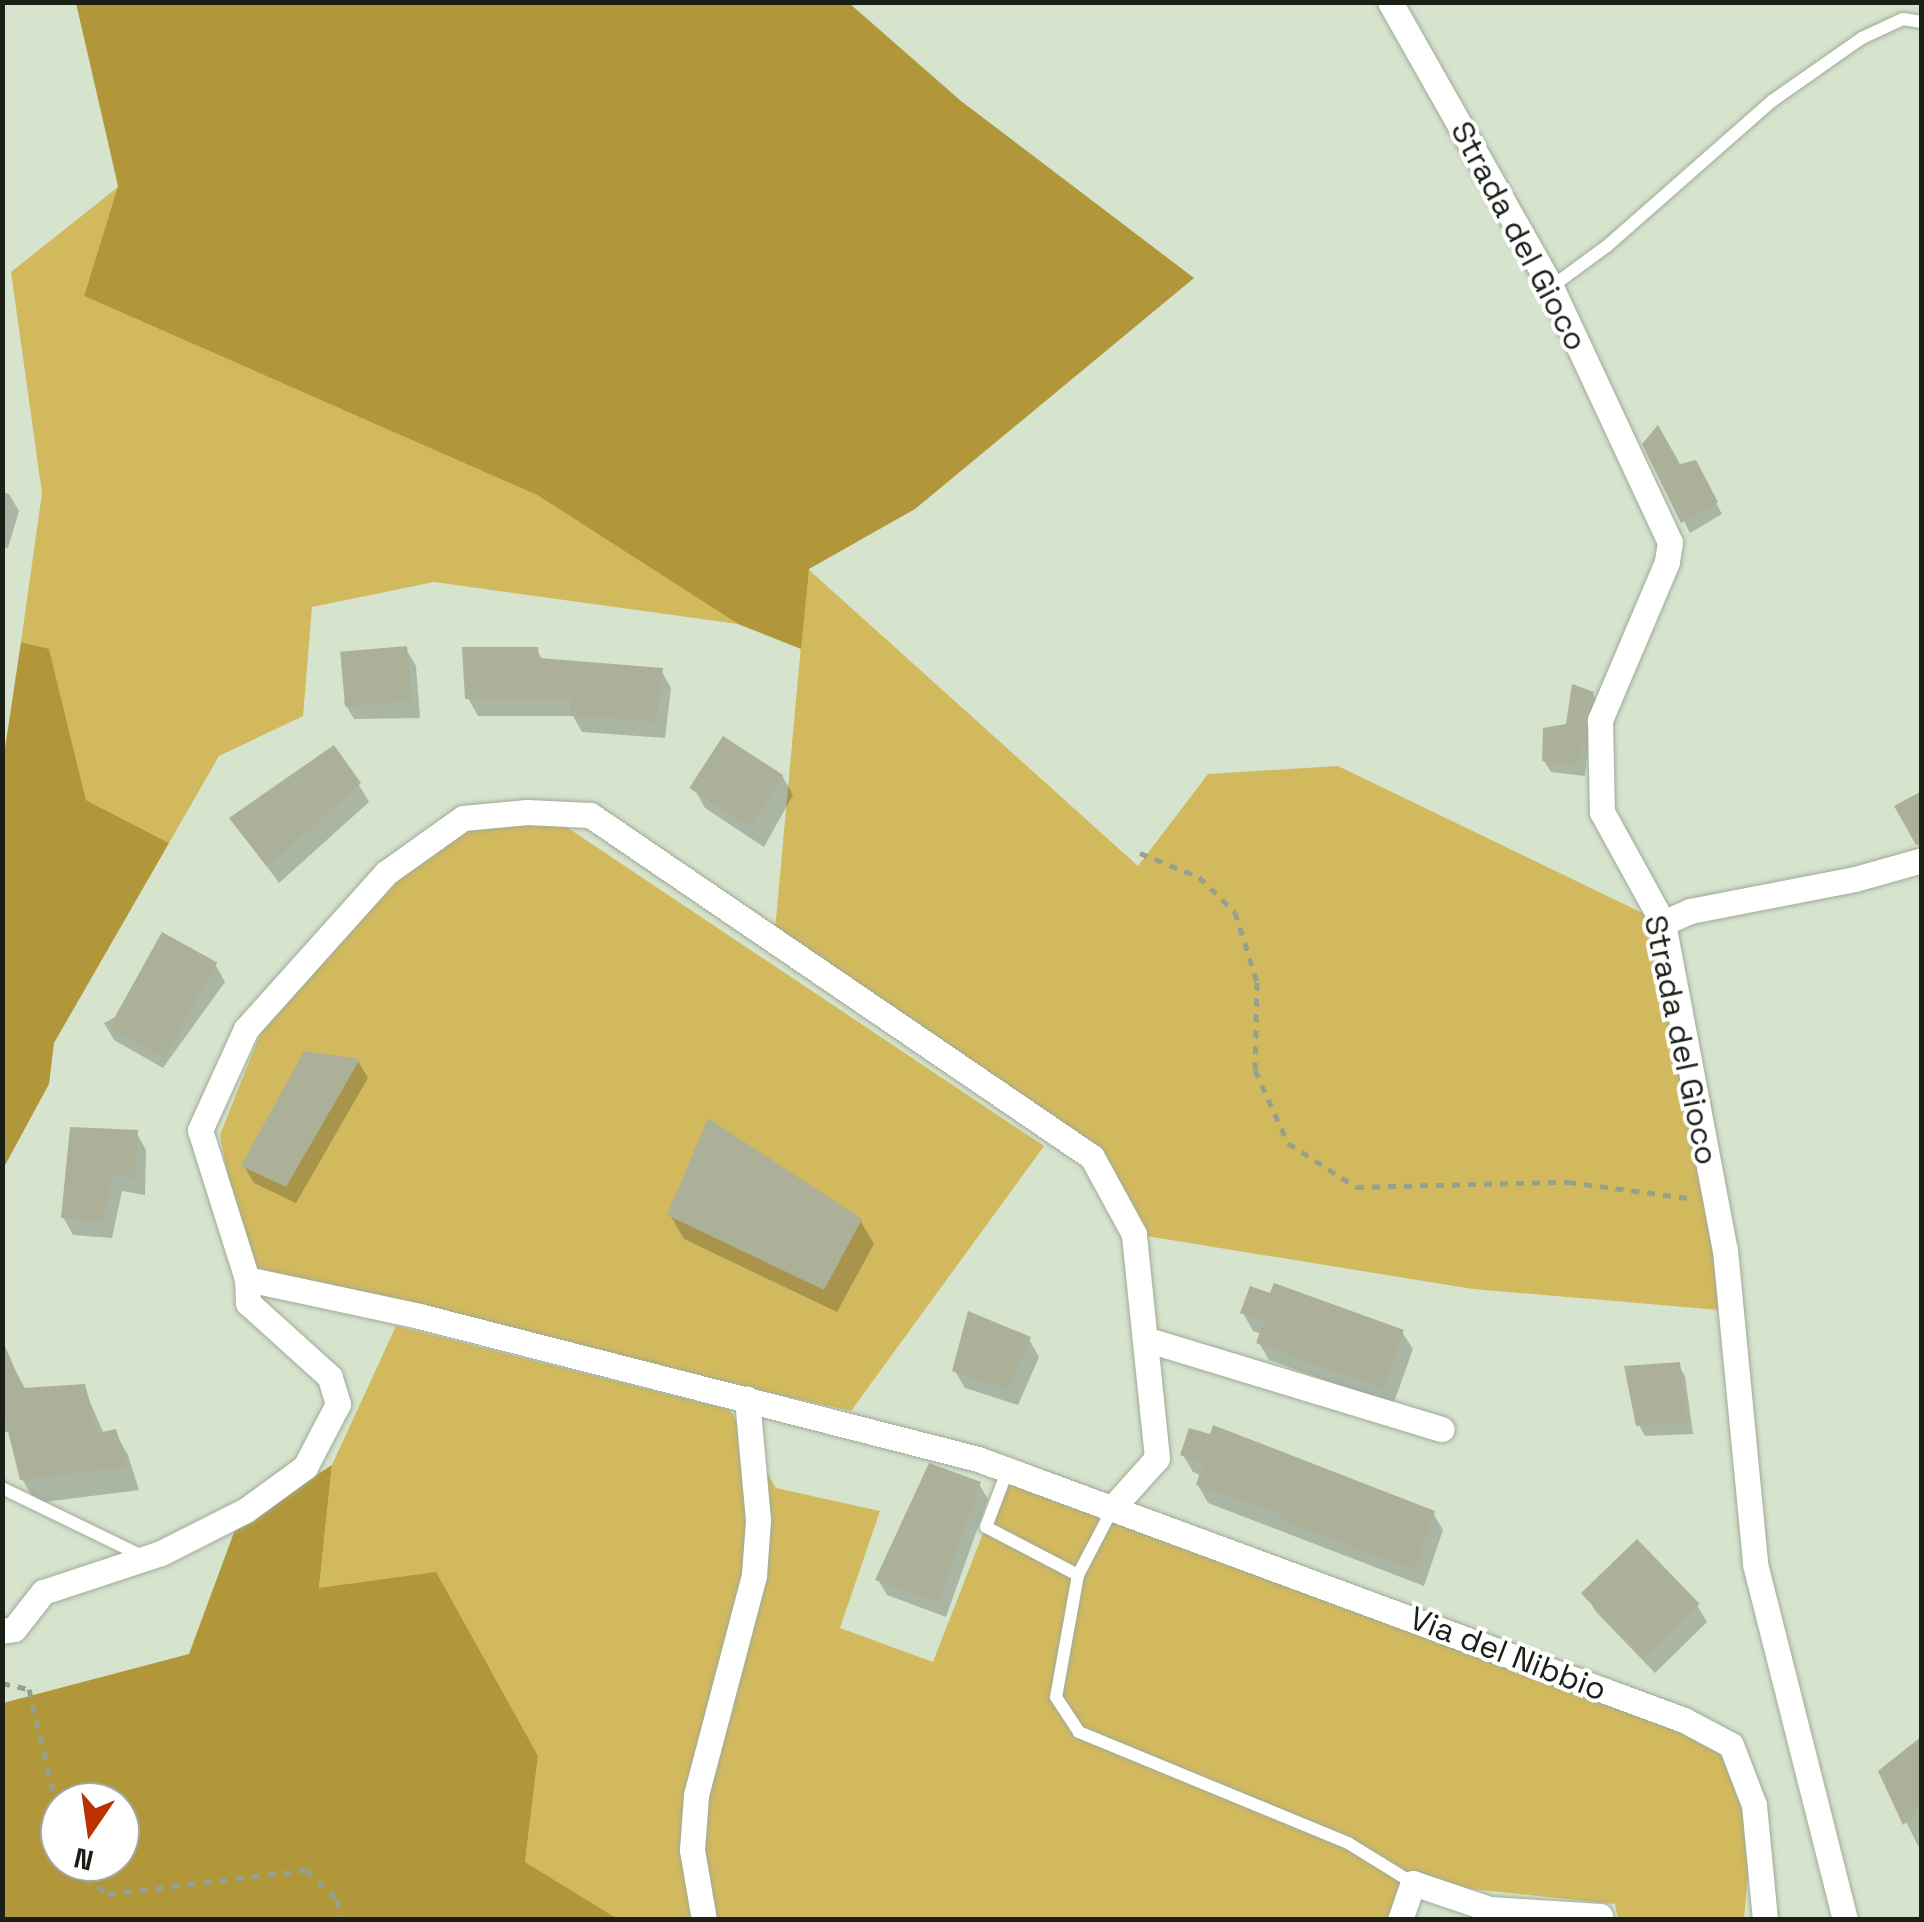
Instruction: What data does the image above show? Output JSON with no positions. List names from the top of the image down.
{
  "streets": {
    "street": ["Strada del Gioco", "Via del Nibbio"]
  },
  "north": "bottom"
}
